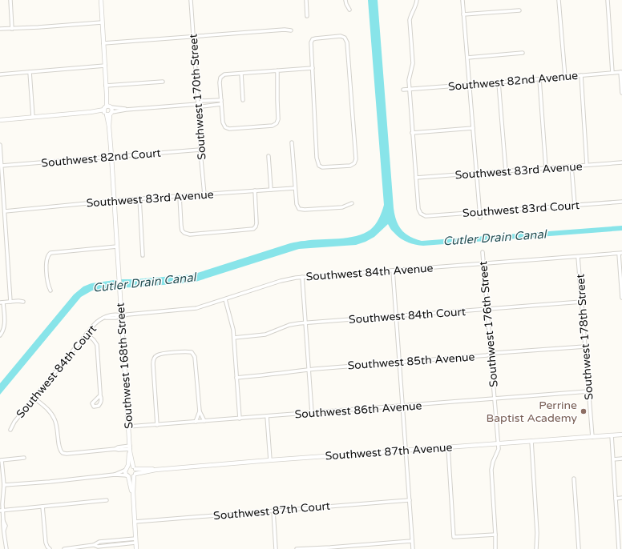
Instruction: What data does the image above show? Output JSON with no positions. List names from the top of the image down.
{
  "streets": {
    "street": [
      "Southwest 82nd Avenue",
      "Southwest 170th Street",
      "Southwest 82nd Court",
      "Southwest 83rd Avenue",
      "Southwest 83rd Court",
      "Southwest 84th Avenue",
      "Southwest 84th Court",
      "Southwest 176th Street",
      "Southwest 178th Street",
      "Southwest 85th Avenue",
      "Southwest 168th Street",
      "Southwest 86th Avenue",
      "Southwest 87th Avenue",
      "Southwest 87th Court"
    ]
  },
  "crossings": [
    ["Southwest 170th Street", "Southwest 82nd Court"],
    ["Southwest 170th Street", "Southwest 83rd Avenue"],
    ["Southwest 82nd Court", "Southwest 168th Street"],
    ["Southwest 83rd Avenue", "Southwest 83rd Court"],
    ["Southwest 83rd Avenue", "Southwest 168th Street"],
    ["Southwest 84th Avenue", "Southwest 84th Court"],
    ["Southwest 84th Avenue", "Southwest 176th Street"],
    ["Southwest 84th Avenue", "Southwest 178th Street"],
    ["Southwest 84th Avenue", "Southwest 168th Street"],
    ["Southwest 84th Court", "Southwest 176th Street"],
    ["Southwest 84th Court", "Southwest 178th Street"],
    ["Southwest 84th Court", "Southwest 168th Street"],
    ["Southwest 176th Street", "Southwest 85th Avenue"],
    ["Southwest 176th Street", "Southwest 86th Avenue"],
    ["Southwest 176th Street", "Southwest 87th Avenue"],
    ["Southwest 178th Street", "Southwest 85th Avenue"],
    ["Southwest 178th Street", "Southwest 86th Avenue"],
    ["Southwest 178th Street", "Southwest 87th Avenue"],
    ["Southwest 168th Street", "Southwest 86th Avenue"],
    ["Southwest 168th Street", "Southwest 87th Avenue"]
  ],
  "water": ["Cutler Drain Canal"],
  "places": ["Perrine Baptist Academy"]
}
